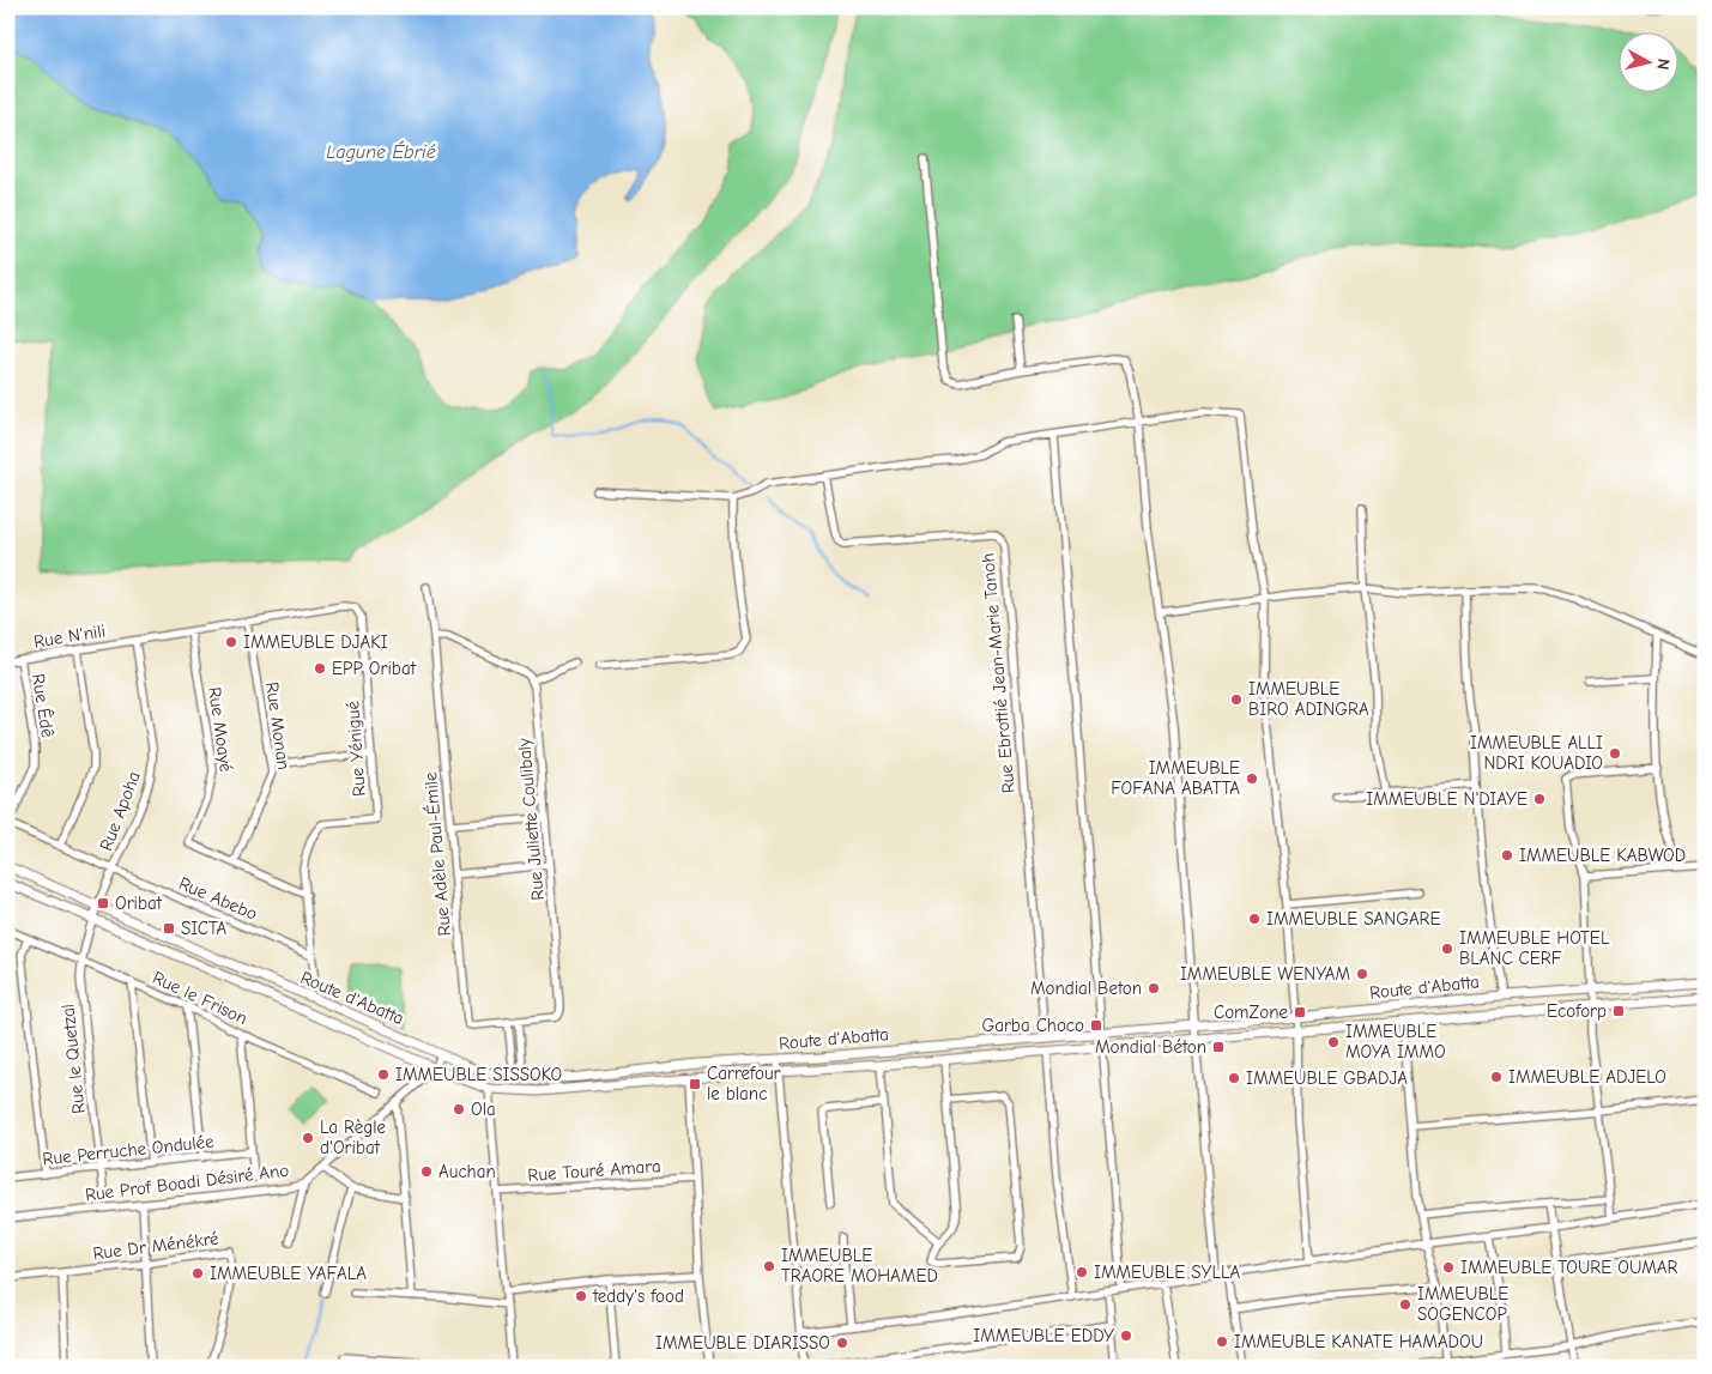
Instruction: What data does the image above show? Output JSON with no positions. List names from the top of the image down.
{
  "streets": {
    "street": [
      "Rue N'nili",
      "Rue Ebrottié Jean-Marie Tanoh",
      "Rue Êdê",
      "Rue Monan",
      "Rue Moayé",
      "Rue Yénigué",
      "Rue Apoha",
      "Rue Juliette Coulibaly",
      "Rue Adèle Paul-Émile",
      "Rue Abebo",
      "Route d'Abatta",
      "Rue le Frison",
      "Rue le Quetzal",
      "Rue Perruche Ondulée",
      "Rue Touré Amara",
      "Rue Prof Boadi Désiré Ano",
      "Rue Dr Ménékré"
    ]
  },
  "crossings": [
    ["Rue N'nili", "Rue Êdê"],
    ["Rue N'nili", "Rue Yénigué"],
    ["Rue N'nili", "Rue Apoha"],
    ["Rue Ebrottié Jean-Marie Tanoh", "Route d'Abatta"],
    ["Rue Monan", "Rue Moayé"],
    ["Rue Monan", "Rue Yénigué"],
    ["Rue Moayé", "Rue Yénigué"],
    ["Rue Yénigué", "Rue Apoha"],
    ["Rue Yénigué", "Rue Abebo"],
    ["Rue Apoha", "Rue Abebo"],
    ["Rue Apoha", "Route d'Abatta"],
    ["Rue Apoha", "Rue le Quetzal"],
    ["Rue Juliette Coulibaly", "Rue Adèle Paul-Émile"],
    ["Route d'Abatta", "Rue le Quetzal"],
    ["Route d'Abatta", "Rue Prof Boadi Désiré Ano"],
    ["Rue le Frison", "Rue le Quetzal"],
    ["Rue le Quetzal", "Rue Perruche Ondulée"]
  ],
  "water": ["Lagune Ébrié"],
  "places": {
    "other": [
      "IMMEUBLE DJAKI",
      "EPP Oribat",
      "IMMEUBLE BIRO ADINGRA",
      "IMMEUBLE ALLI NDRI KOUADIO",
      "IMMEUBLE FOFANA ABATTA",
      "IMMEUBLE N'DIAYE",
      "IMMEUBLE KABWOD",
      "IMMEUBLE SANGARE",
      "IMMEUBLE HOTEL BLANC CERF",
      "IMMEUBLE WENYAM",
      "Mondial Beton",
      "IMMEUBLE MOYA IMMO",
      "IMMEUBLE SISSOKO",
      "IMMEUBLE ADJELO",
      "IMMEUBLE GBADJA",
      "Ola",
      "La Règle d'Oribat",
      "Auchan",
      "IMMEUBLE TRAORE MOHAMED",
      "IMMEUBLE TOURE OUMAR",
      "IMMEUBLE SYLLA",
      "IMMEUBLE YAFALA",
      "teddy's food",
      "IMMEUBLE SOGENCOP",
      "IMMEUBLE EDDY",
      "IMMEUBLE KANATE HAMADOU",
      "IMMEUBLE DIARISSO"
    ],
    "transit": [
      "Oribat",
      "SICTA",
      "Ecoforp",
      "ComZone",
      "Garba Choco",
      "Mondial Béton",
      "Carrefour le blanc"
    ]
  },
  "north": "right"
}
